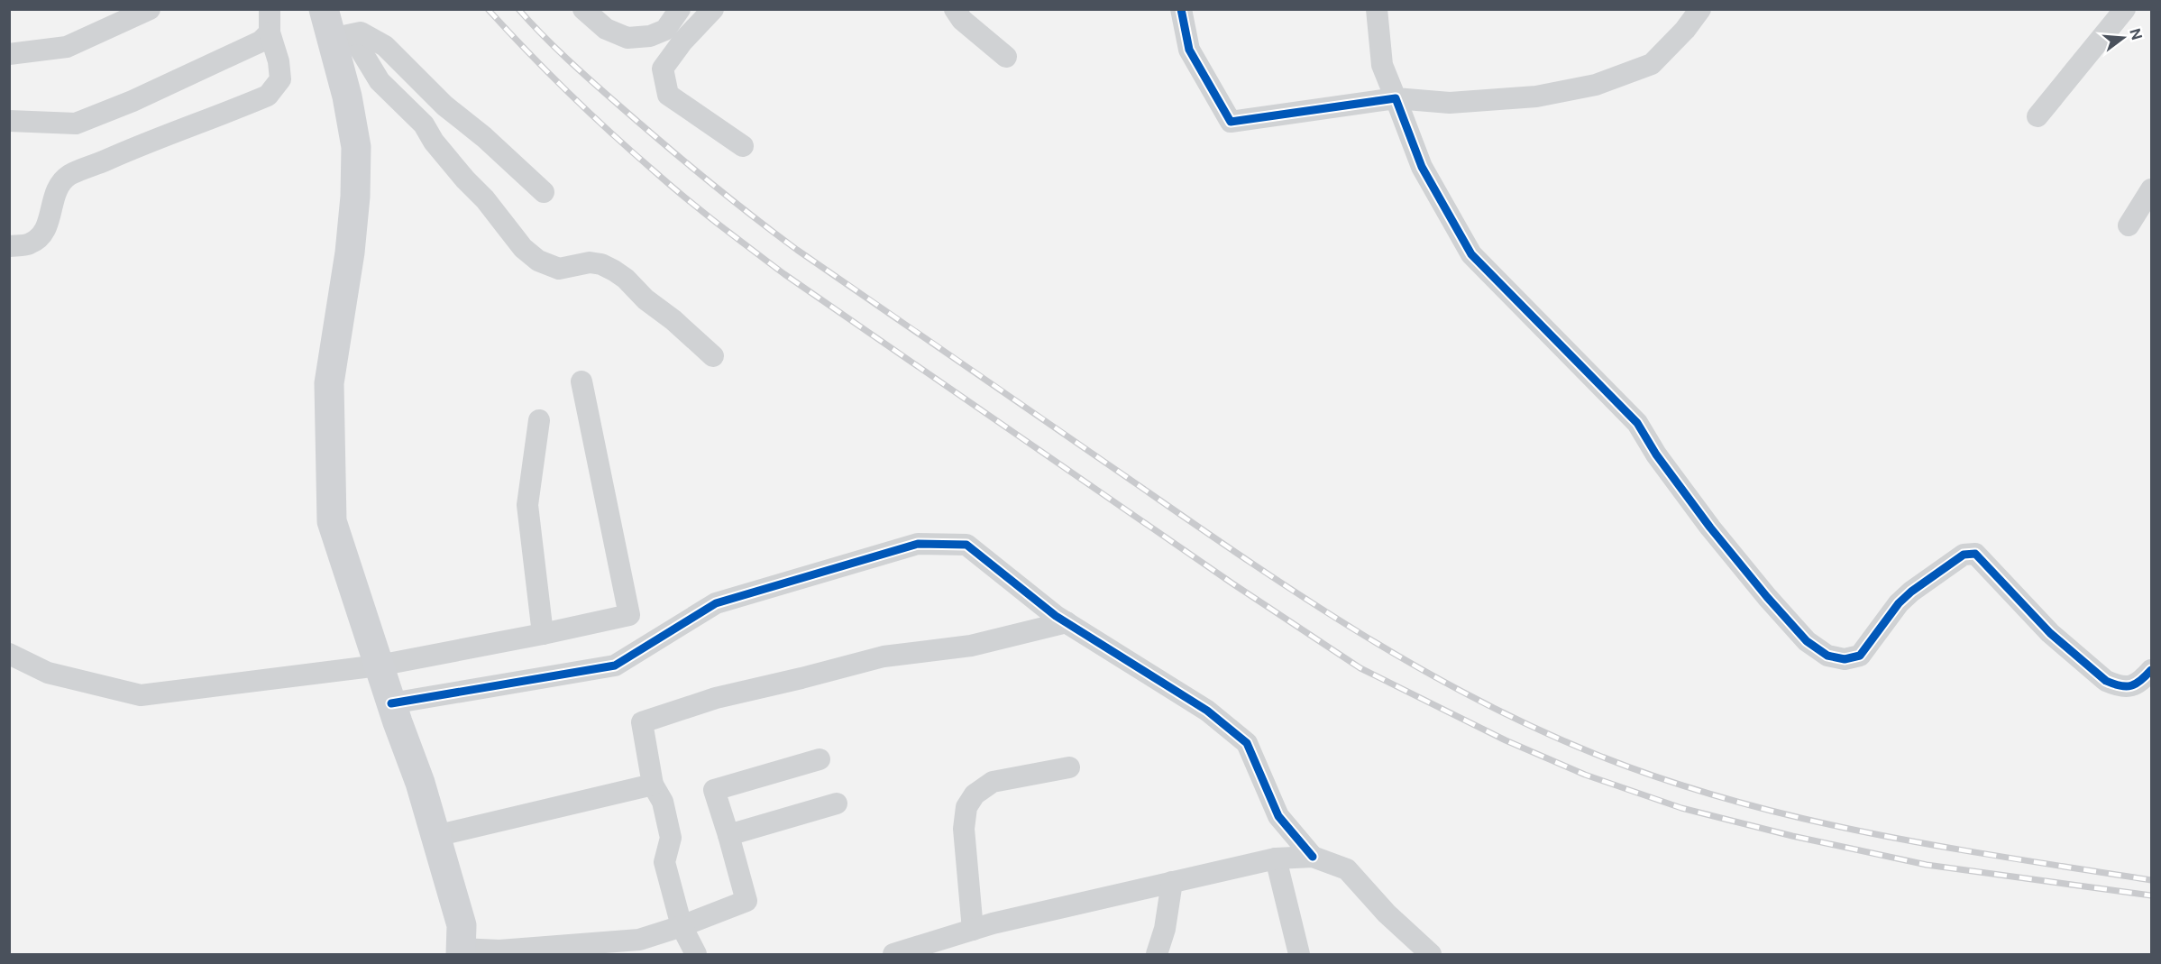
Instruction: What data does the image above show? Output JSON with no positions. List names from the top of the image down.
{
  "north": "right"
}
